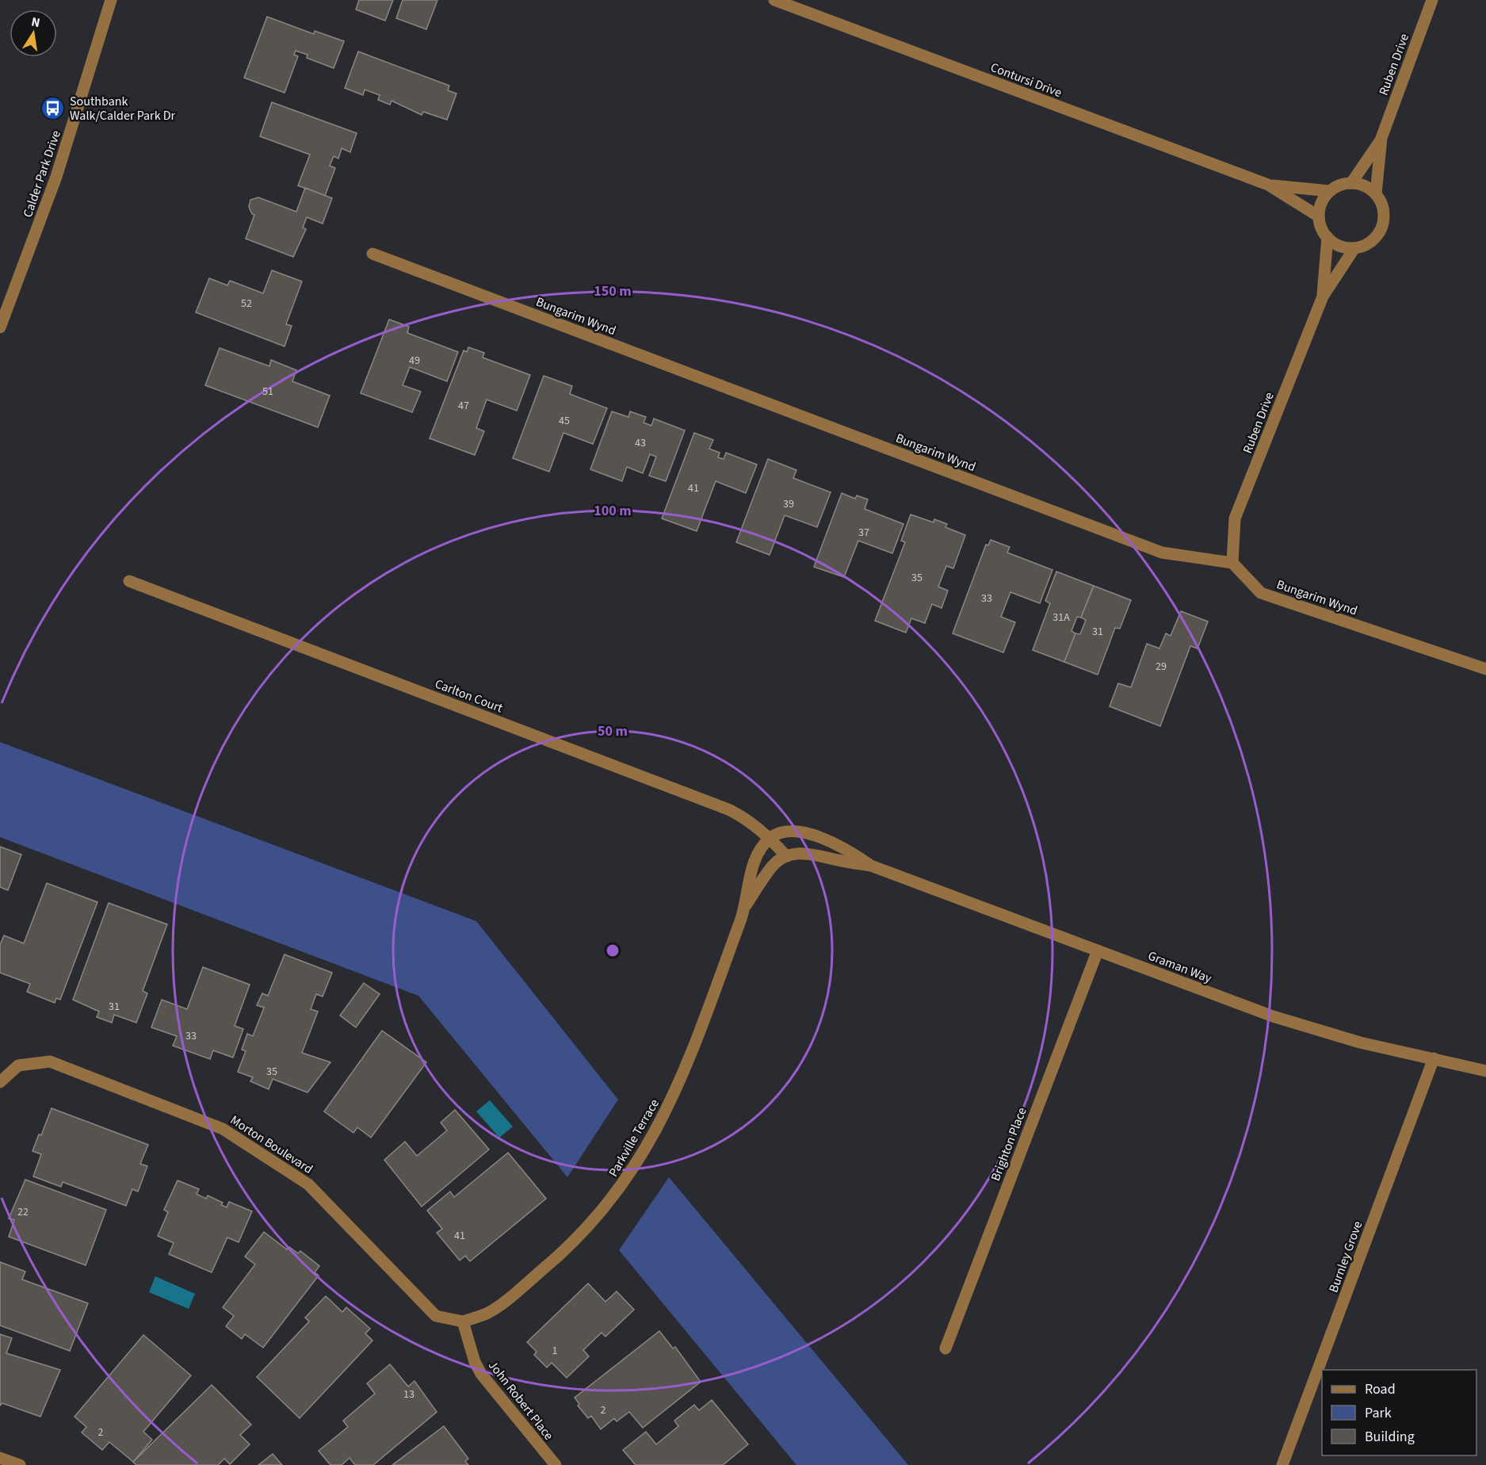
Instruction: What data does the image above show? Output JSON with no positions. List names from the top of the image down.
{
  "streets": {
    "street": [
      "Ruben Drive",
      "Contursi Drive",
      "Calder Park Drive",
      "Bungarim Wynd",
      "Carlton Court",
      "Graman Way",
      "Parkville Terrace",
      "Morton Boulevard",
      "Brighton Place",
      "Burnley Grove",
      "John Robert Place"
    ]
  },
  "crossings": [
    ["Ruben Drive", "Contursi Drive"],
    ["Ruben Drive", "Bungarim Wynd"],
    ["Carlton Court", "Graman Way"],
    ["Carlton Court", "Parkville Terrace"],
    ["Graman Way", "Parkville Terrace"],
    ["Graman Way", "Brighton Place"],
    ["Graman Way", "Burnley Grove"],
    ["Parkville Terrace", "Morton Boulevard"],
    ["Parkville Terrace", "John Robert Place"],
    ["Morton Boulevard", "John Robert Place"]
  ],
  "places": {
    "bus stop": ["Southbank Walk/Calder Park Dr"]
  },
  "house_numbers": [
    "52",
    "49",
    "51",
    "47",
    "45",
    "43",
    "41",
    "39",
    "37",
    "35",
    "33",
    "31A",
    "31",
    "29",
    "31",
    "33",
    "35",
    "22",
    "41",
    "1",
    "13",
    "2",
    "2"
  ],
  "legend": ["Road", "Park", "Building"],
  "north": "top",
  "rings": ["150 m", "100 m", "50 m"]
}
